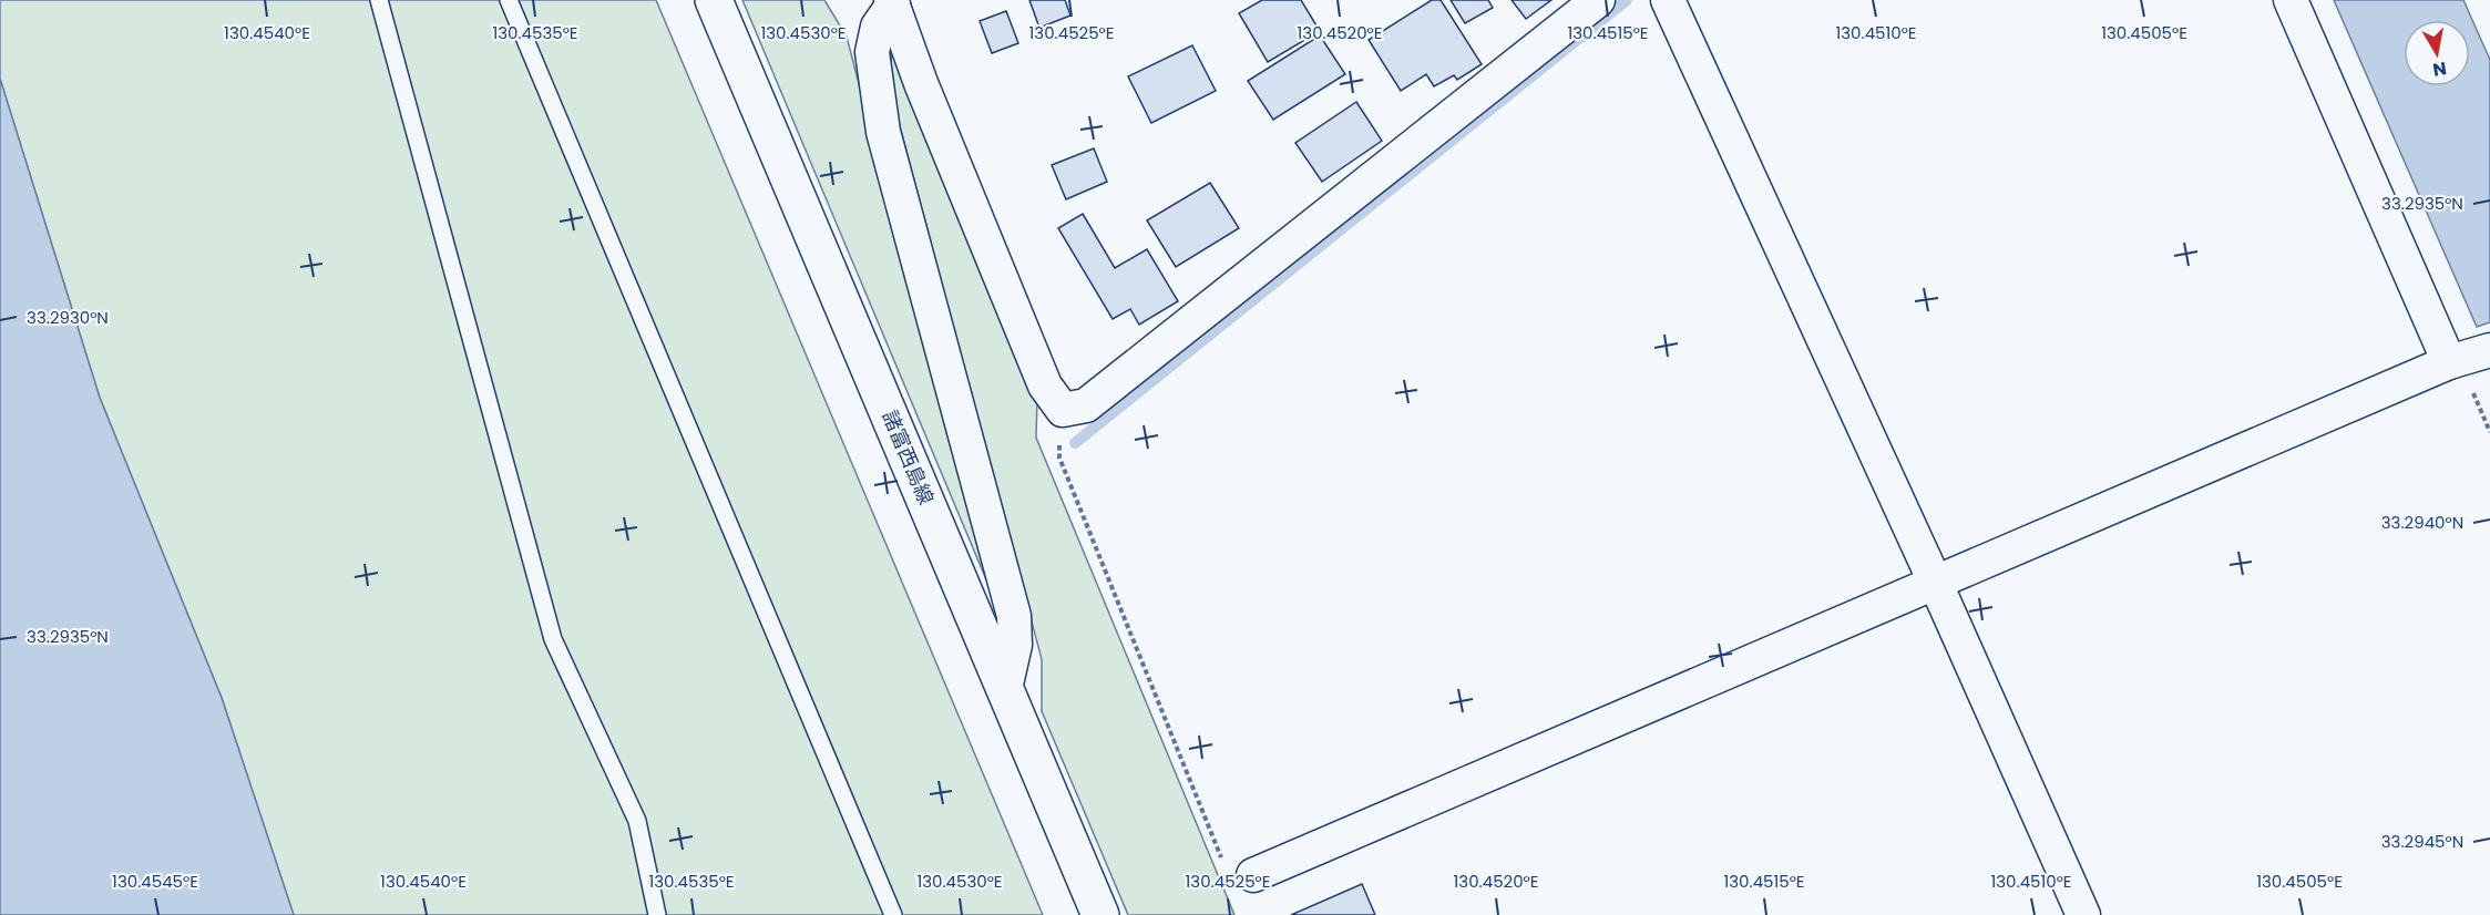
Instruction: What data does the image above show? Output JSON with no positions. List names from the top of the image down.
{
  "streets": {
    "main road": ["諸富西島線"]
  },
  "north": "bottom",
  "coordinates": [
    "130.4510°E",
    "130.4505°E",
    "130.4540°E",
    "130.4535°E",
    "130.4530°E",
    "130.4525°E",
    "130.4520°E",
    "130.4515°E",
    "33.2935°N",
    "33.2930°N",
    "33.2940°N",
    "33.2945°N",
    "130.4545°E"
  ]
}
